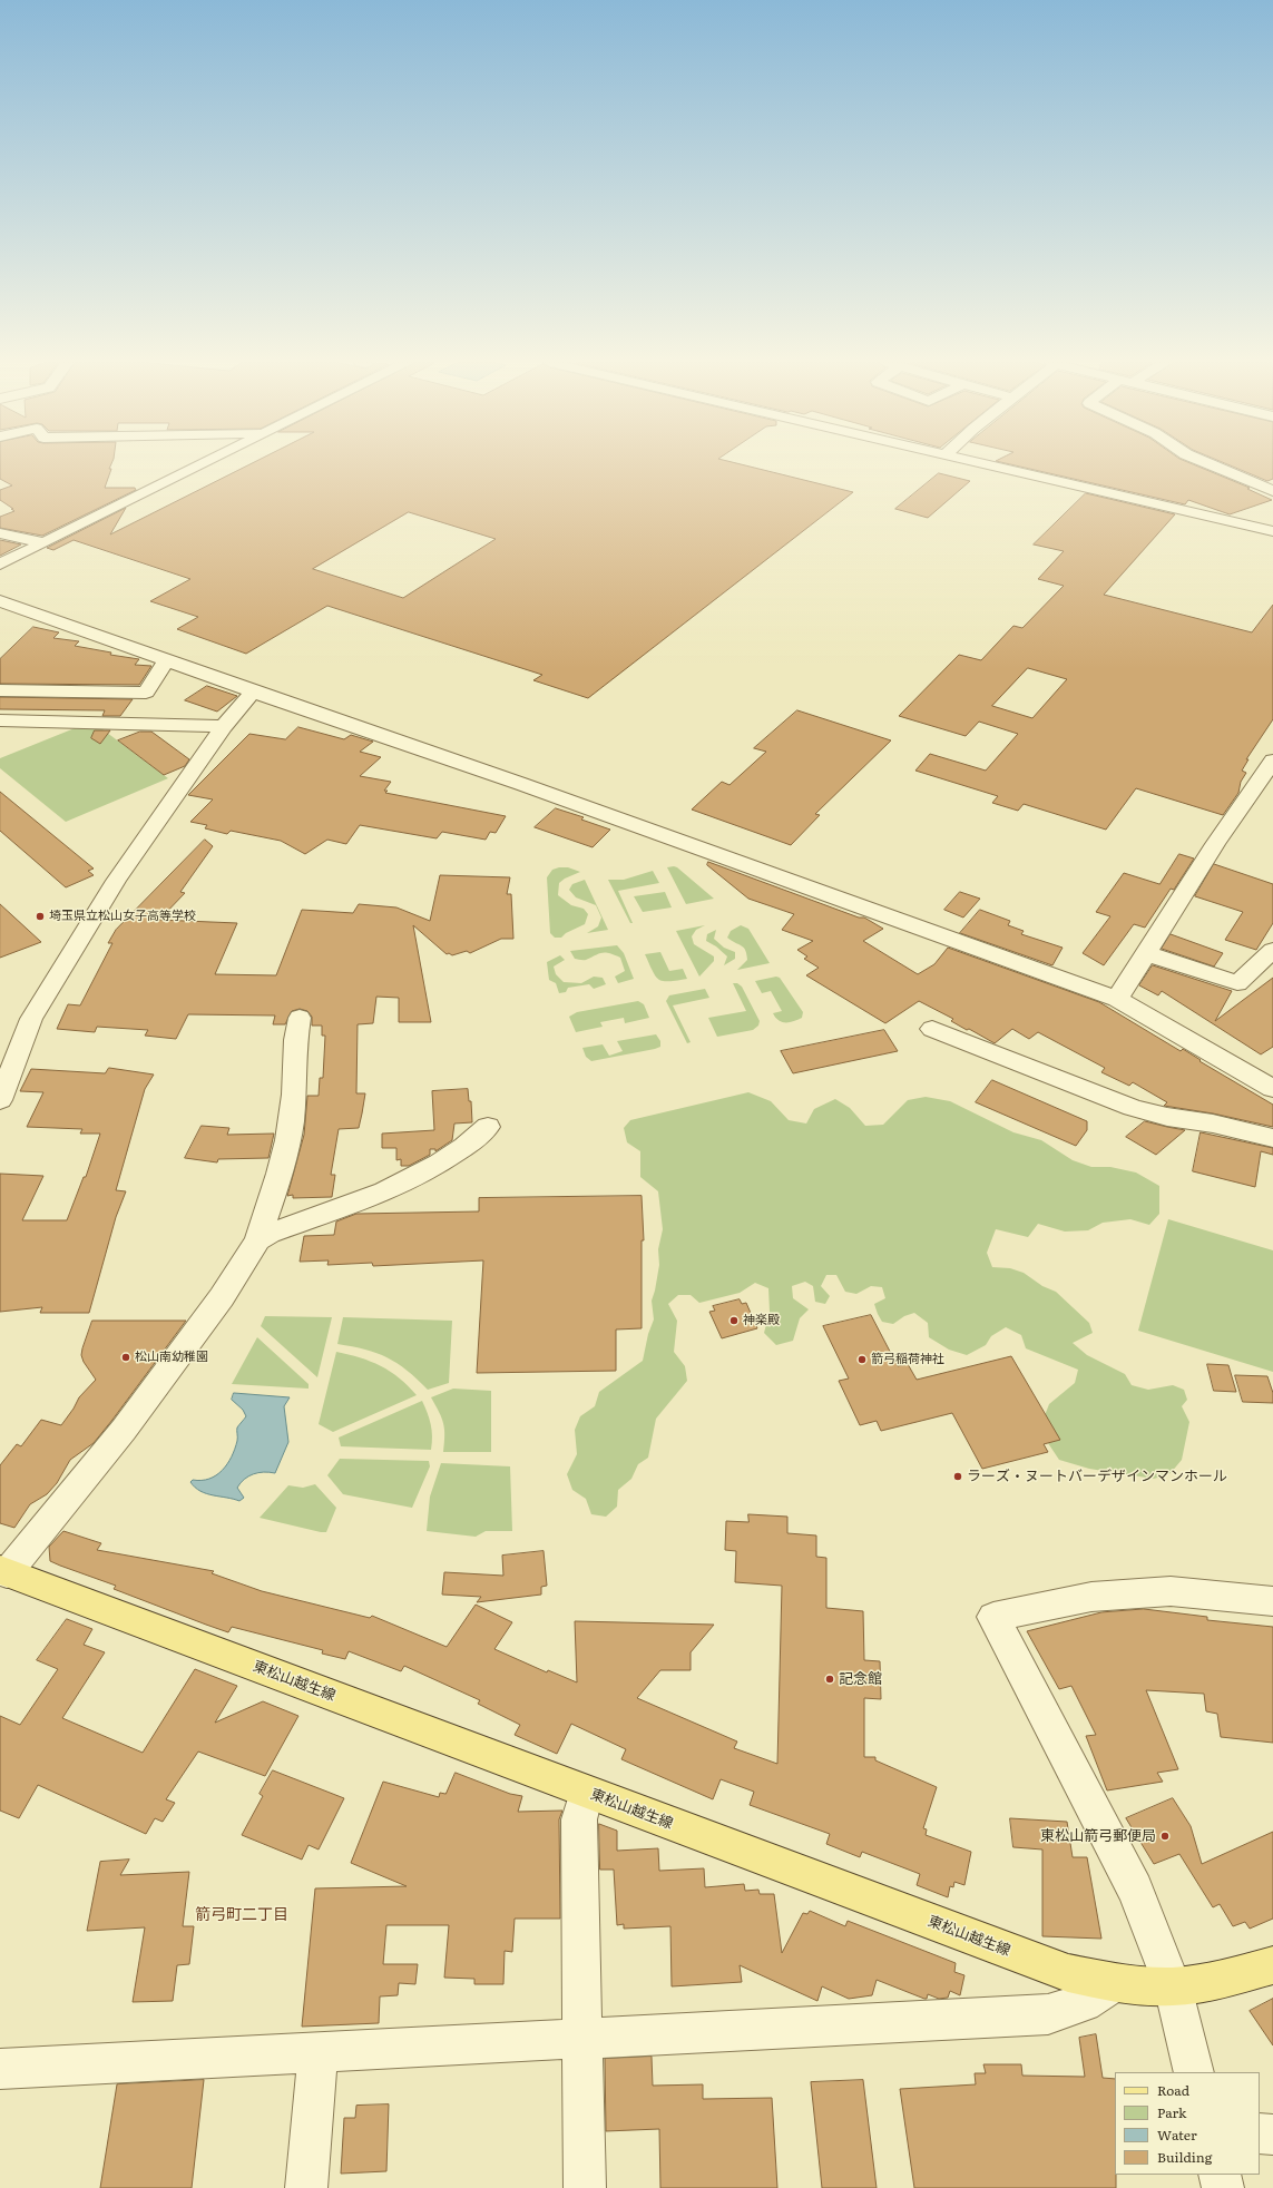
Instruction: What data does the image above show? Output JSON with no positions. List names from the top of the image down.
{
  "streets": {
    "main road": ["東松山越生線"]
  },
  "districts": ["箭弓町二丁目"],
  "places": [
    "埼玉県立松山女子高等学校",
    "神楽殿",
    "松山南幼稚園",
    "箭弓稲荷神社",
    "ラーズ・ヌートバーデザインマンホール",
    "記念館",
    "東松山箭弓郵便局"
  ],
  "legend": [
    "Road",
    "Park",
    "Water",
    "Building"
  ]
}
